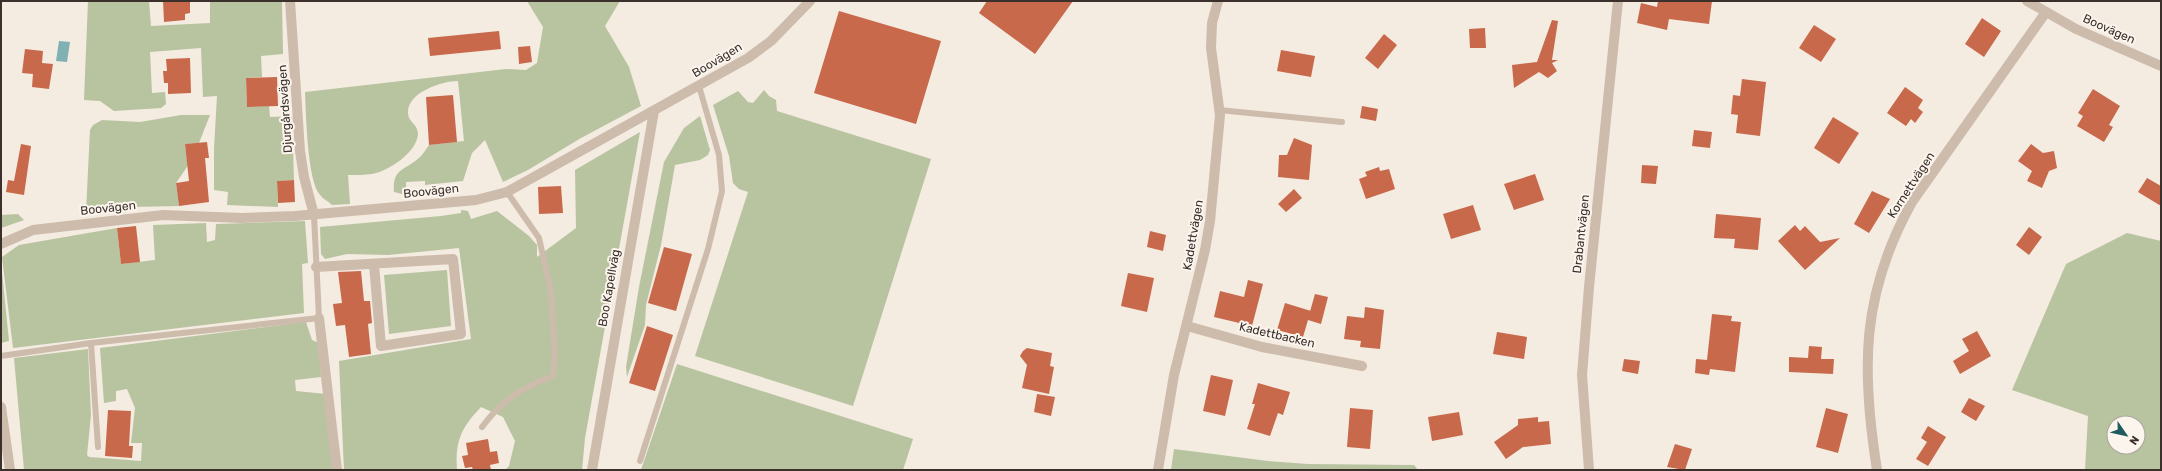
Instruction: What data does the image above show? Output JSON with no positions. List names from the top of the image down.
{
  "streets": {
    "street": [
      "Boovägen",
      "Djurgårdsvägen",
      "Kornettvägen",
      "Drabantvägen",
      "Kadettvägen",
      "Boo Kapellväg",
      "Kadettbacken"
    ]
  },
  "crossings": [
    ["Boovägen", "Djurgårdsvägen"],
    ["Boovägen", "Kornettvägen"],
    ["Boovägen", "Boo Kapellväg"],
    ["Kadettvägen", "Kadettbacken"]
  ],
  "north": "bottom right"
}
